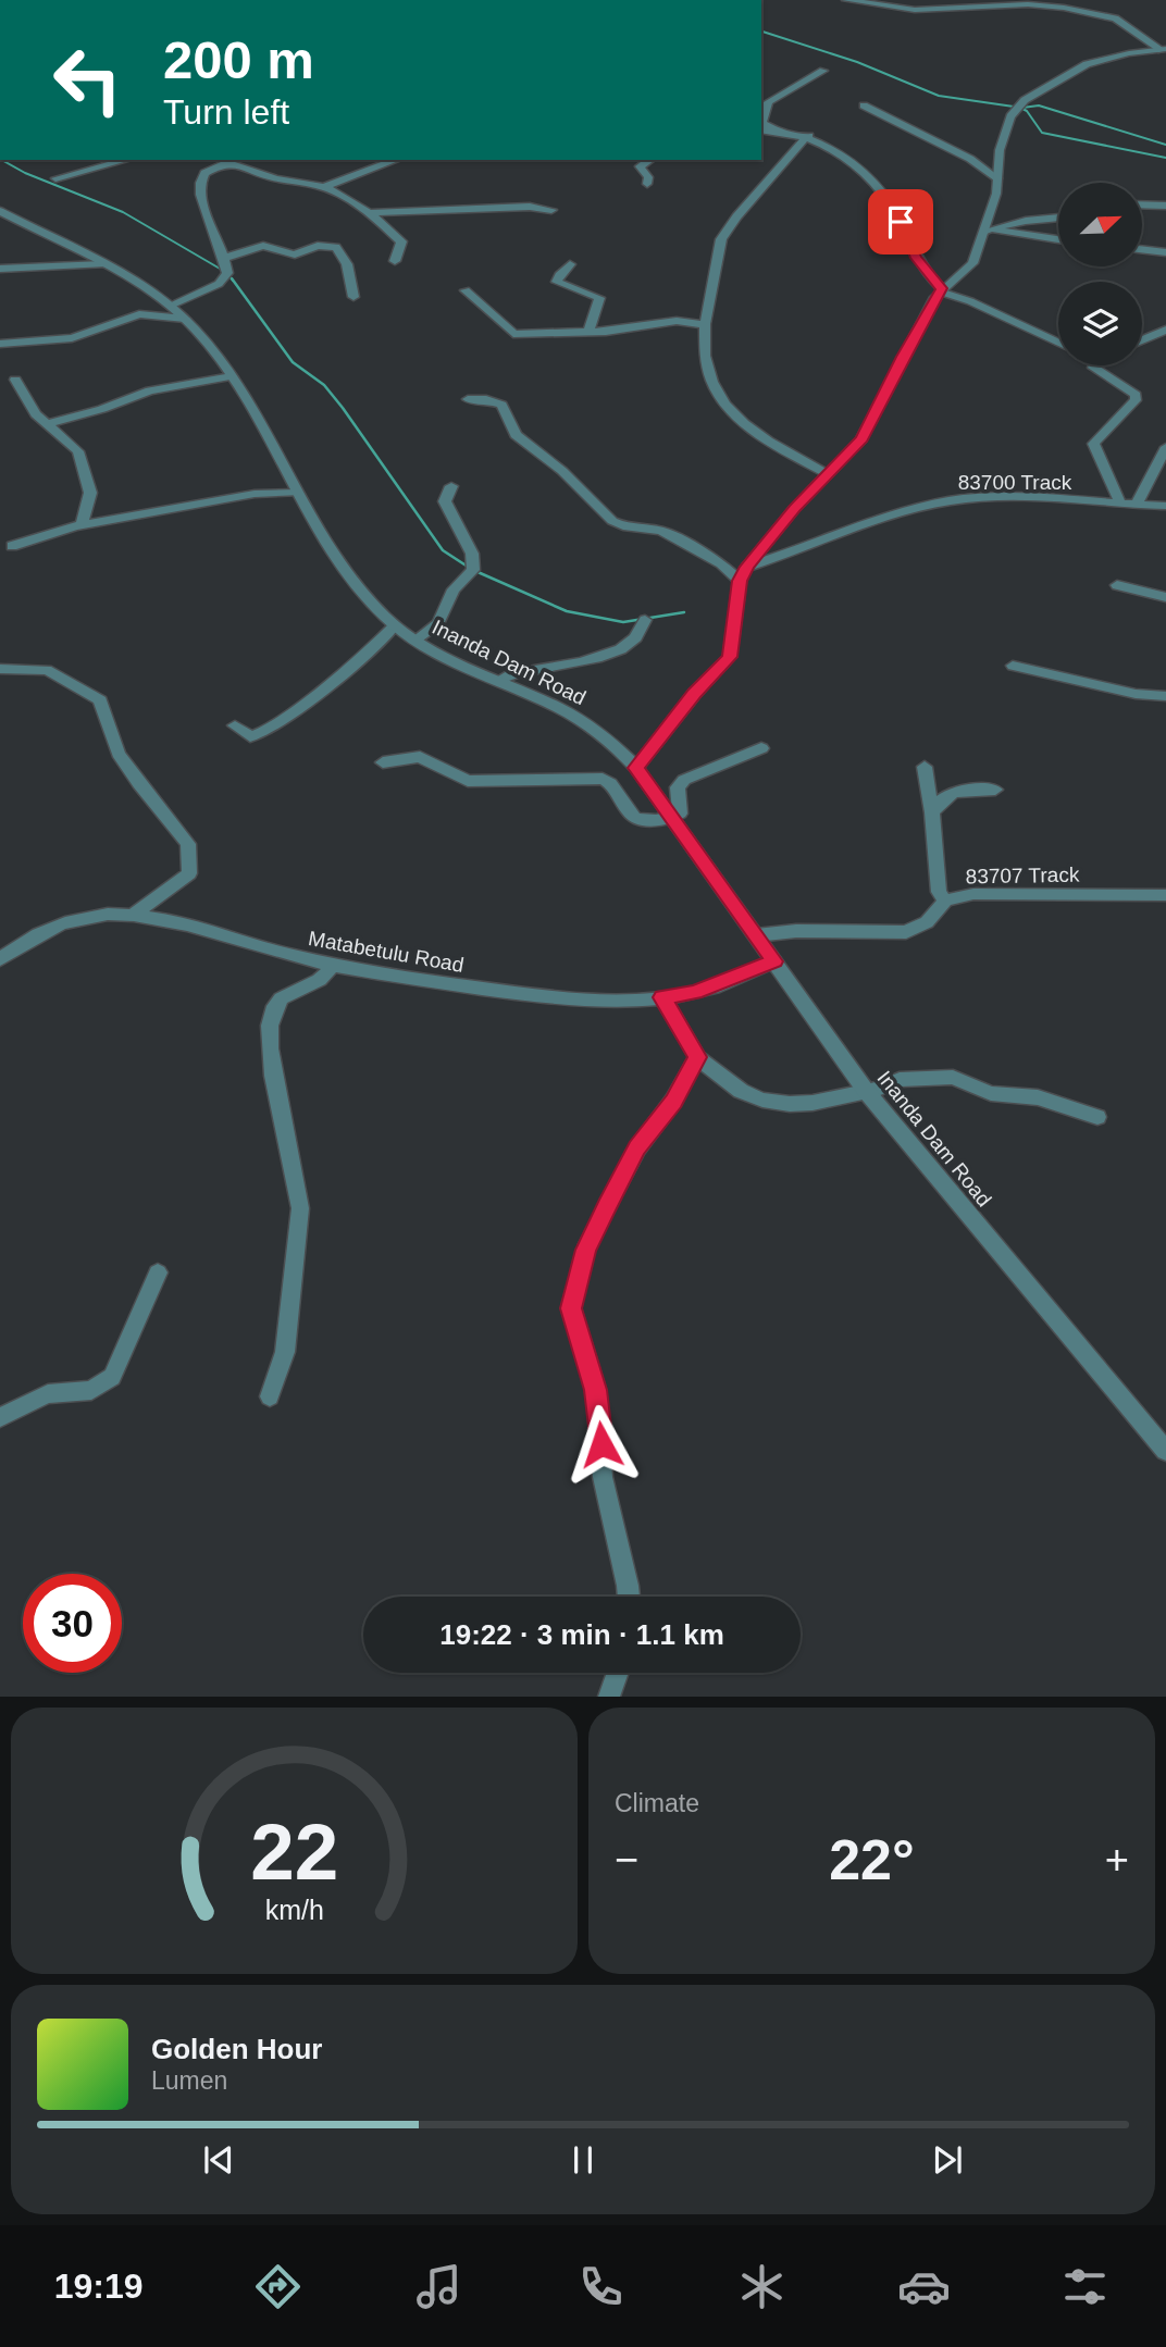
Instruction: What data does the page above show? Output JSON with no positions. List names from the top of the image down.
{
  "streets": {
    "street": [
      "83700 Track",
      "Inanda Dam Road",
      "83707 Track",
      "Matabetulu Road"
    ]
  },
  "crossings": [
    ["Inanda Dam Road", "83707 Track"],
    ["Inanda Dam Road", "Matabetulu Road"]
  ],
  "north": "top right",
  "page": {
    "turn": ["200 m", "Turn left"],
    "limit": "30",
    "trip": "19:22 · 3 min · 1.1 km",
    "tile": "Climate",
    "heat": ["−", "22°", "+"],
    "song": ["Golden Hour", "Lumen"],
    "tabs": "19:19",
    "gauge": ["22", "km/h"]
  }
}
